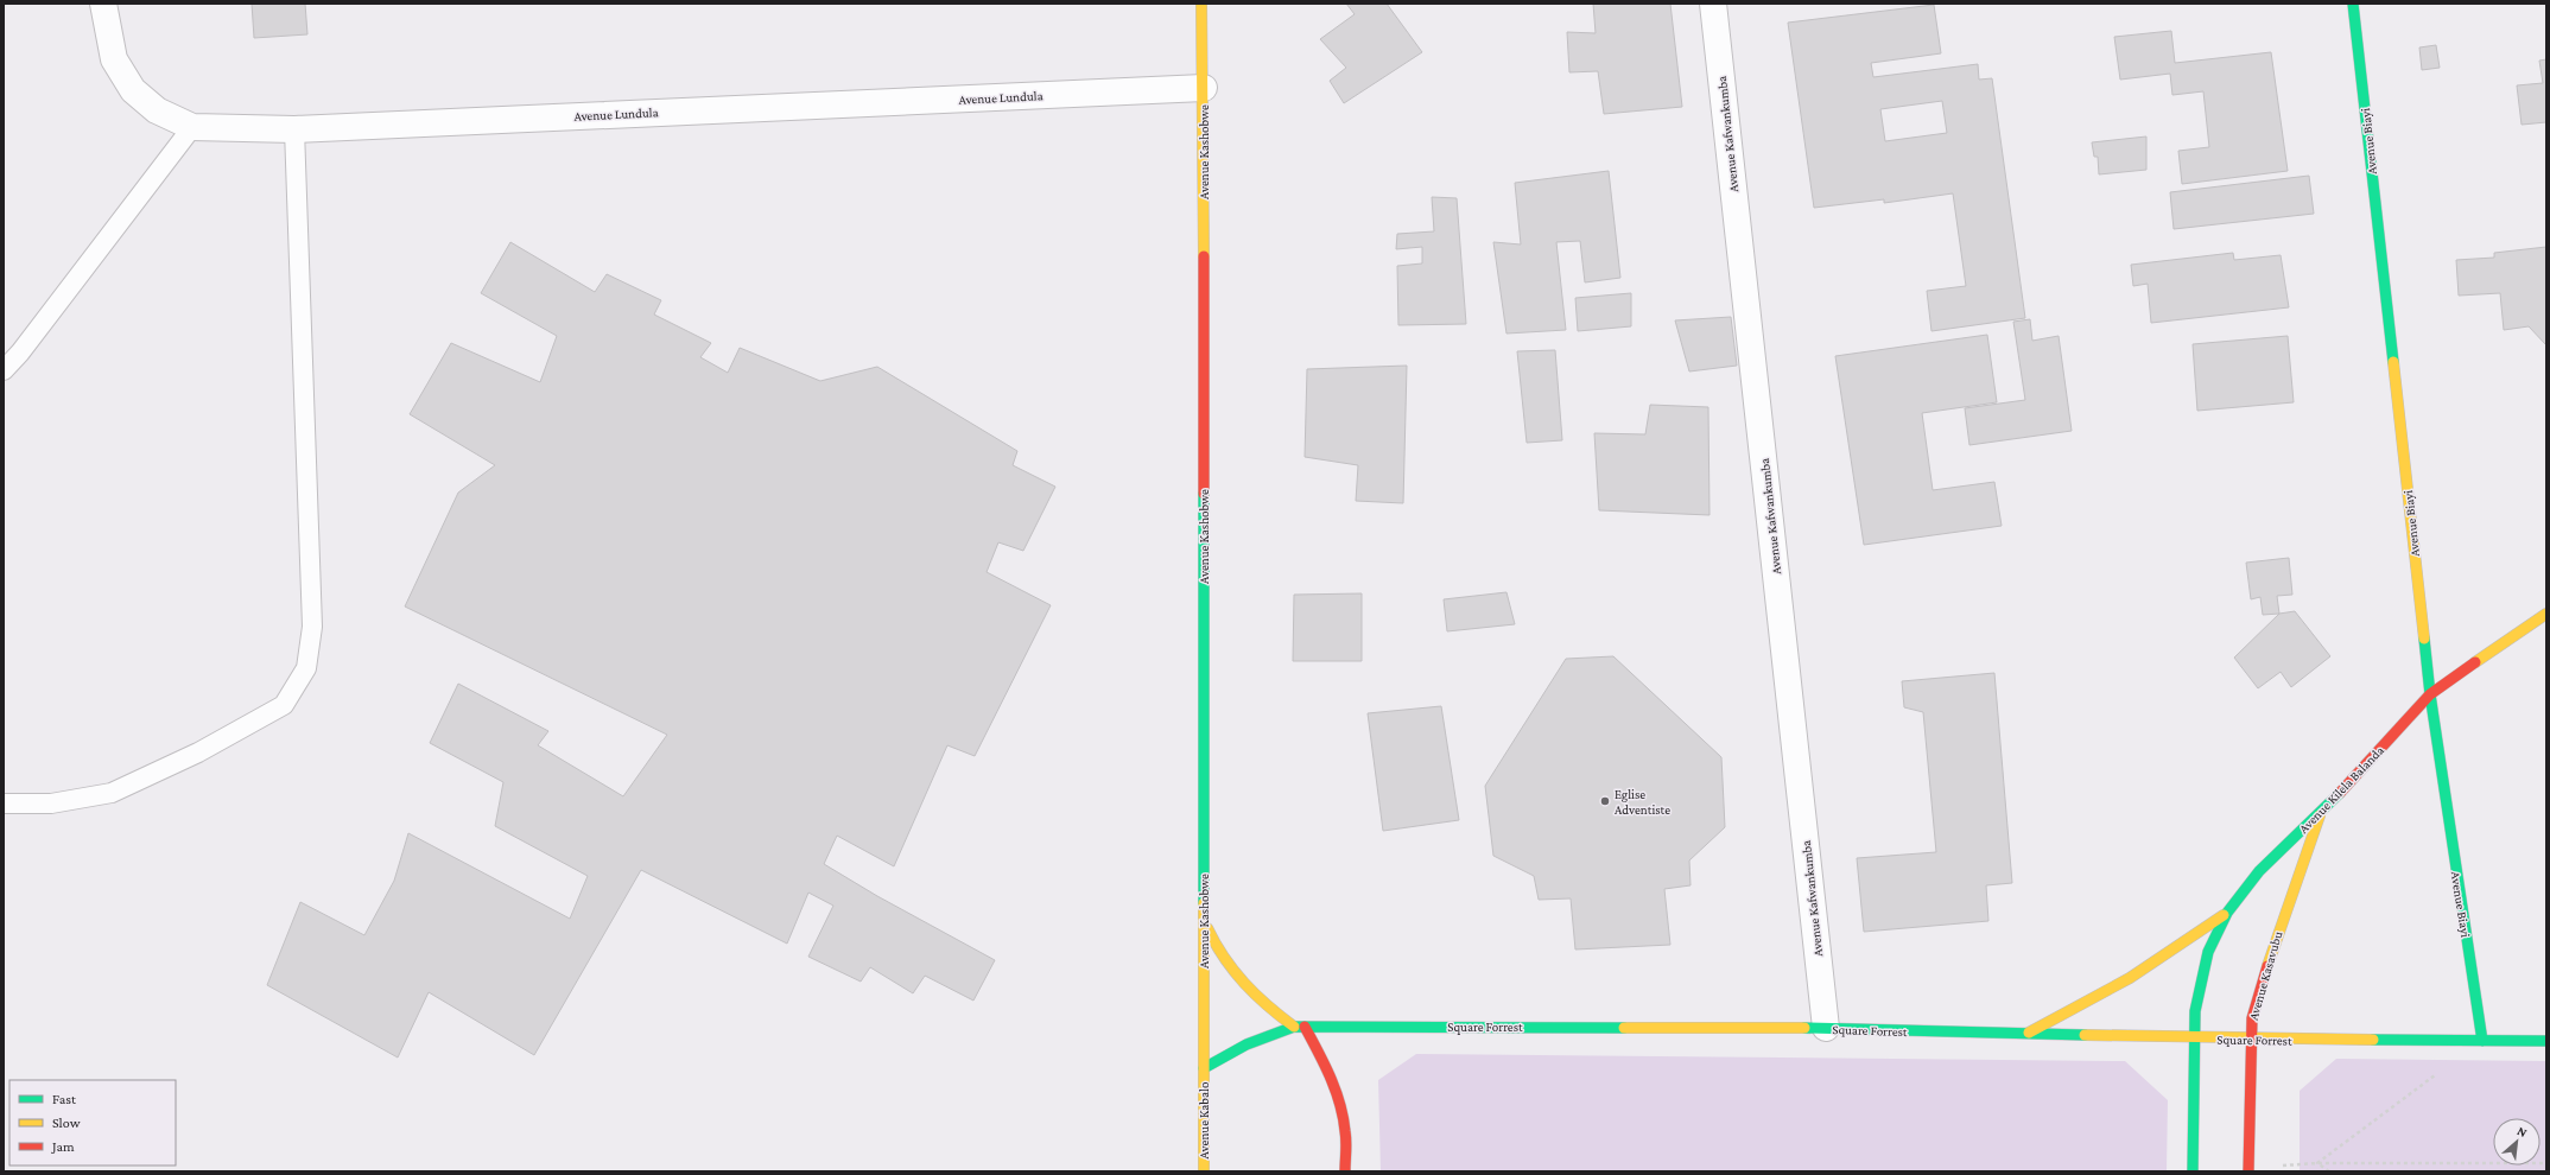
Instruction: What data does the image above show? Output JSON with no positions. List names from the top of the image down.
{
  "streets": {
    "street": [
      "Avenue Lundula",
      "Avenue Kafwankumba",
      "Avenue Biayi",
      "Avenue Kashobwe",
      "Avenue Kilela Balanda",
      "Avenue Kasavubu",
      "Square Forrest",
      "Avenue Kabalo"
    ]
  },
  "crossings": [
    ["Avenue Lundula", "Avenue Kashobwe"],
    ["Avenue Kafwankumba", "Square Forrest"],
    ["Avenue Biayi", "Avenue Kilela Balanda"],
    ["Avenue Biayi", "Square Forrest"],
    ["Avenue Kashobwe", "Square Forrest"],
    ["Avenue Kashobwe", "Avenue Kabalo"],
    ["Avenue Kilela Balanda", "Avenue Kasavubu"],
    ["Avenue Kilela Balanda", "Square Forrest"],
    ["Avenue Kasavubu", "Square Forrest"],
    ["Square Forrest", "Avenue Kabalo"]
  ],
  "places": ["Eglise Adventiste"],
  "legend": ["Fast", "Slow", "Jam"],
  "north": "top right"
}
